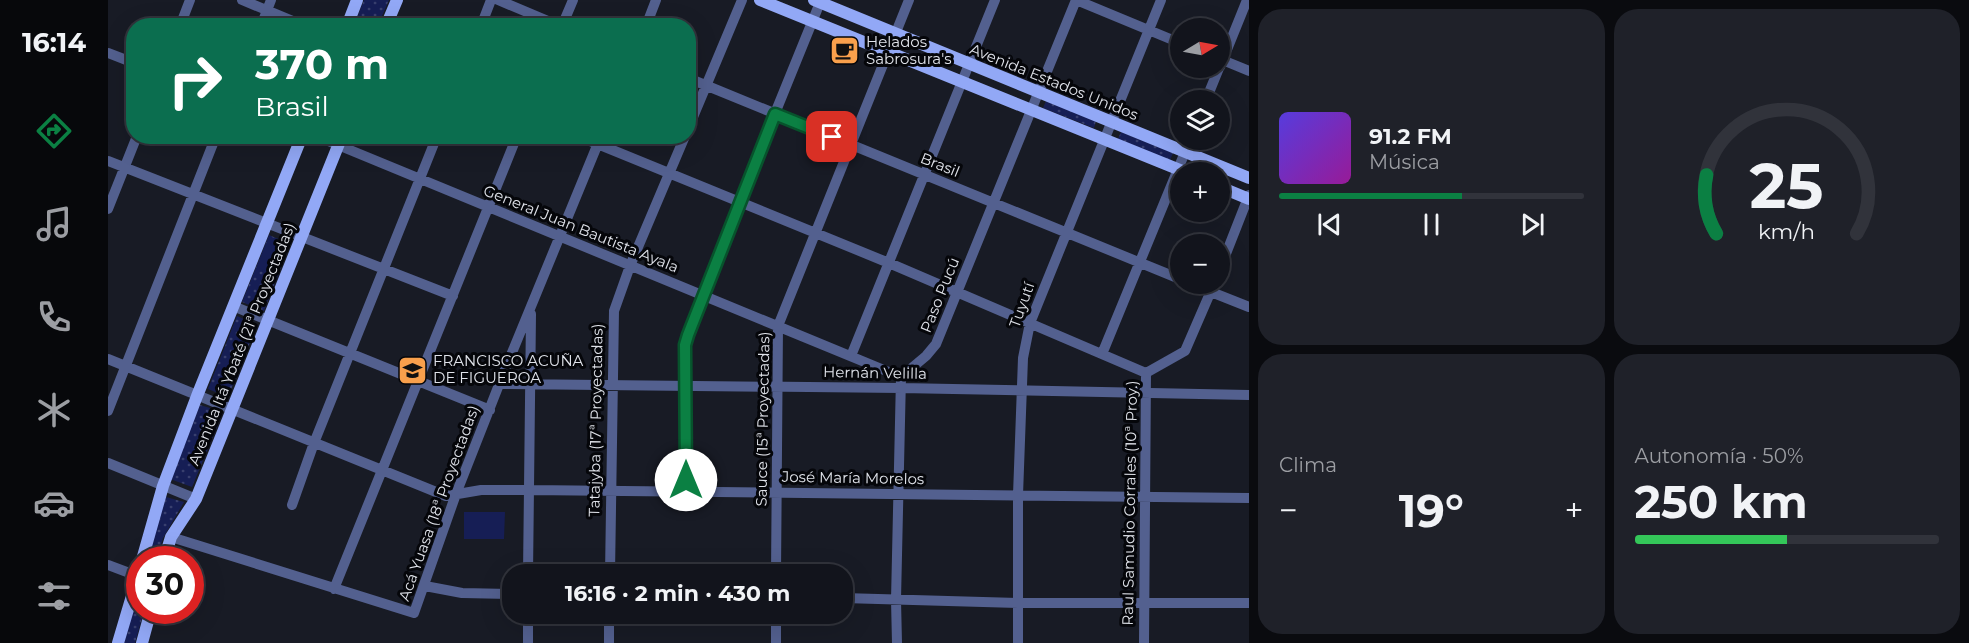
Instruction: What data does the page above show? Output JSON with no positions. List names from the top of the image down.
{
  "streets": {
    "main road": ["Avenida Estados Unidos", "Avenida Itá Ybaté (21ª Proyectadas)"],
    "street": [
      "Brasil",
      "General Juan Bautista Ayala",
      "Paso Pucú",
      "Tuyutí",
      "Hernán Velilla",
      "Sauce (15ª Proyectadas)",
      "Tatajyba (17ª Proyectadas)",
      "José María Morelos",
      "Acá Yuasa (18ª Proyectadas)",
      "Raul Samudio Corrales (10ª Proy.)"
    ]
  },
  "crossings": [
    ["Avenida Estados Unidos", "Paso Pucú"],
    ["Avenida Estados Unidos", "Tuyutí"],
    ["Avenida Estados Unidos", "Sauce (15ª Proyectadas)"],
    ["Brasil", "Paso Pucú"],
    ["Brasil", "Tuyutí"],
    ["Brasil", "Sauce (15ª Proyectadas)"],
    ["General Juan Bautista Ayala", "Paso Pucú"],
    ["General Juan Bautista Ayala", "Hernán Velilla"],
    ["General Juan Bautista Ayala", "Sauce (15ª Proyectadas)"],
    ["General Juan Bautista Ayala", "Tatajyba (17ª Proyectadas)"],
    ["General Juan Bautista Ayala", "Acá Yuasa (18ª Proyectadas)"],
    ["Paso Pucú", "Hernán Velilla"],
    ["Tuyutí", "Hernán Velilla"],
    ["Tuyutí", "José María Morelos"],
    ["Avenida Itá Ybaté (21ª Proyectadas)", "José María Morelos"],
    ["Hernán Velilla", "Sauce (15ª Proyectadas)"],
    ["Hernán Velilla", "Tatajyba (17ª Proyectadas)"],
    ["Hernán Velilla", "Acá Yuasa (18ª Proyectadas)"],
    ["Hernán Velilla", "Raul Samudio Corrales (10ª Proy.)"],
    ["Sauce (15ª Proyectadas)", "José María Morelos"],
    ["Tatajyba (17ª Proyectadas)", "José María Morelos"],
    ["José María Morelos", "Acá Yuasa (18ª Proyectadas)"],
    ["José María Morelos", "Raul Samudio Corrales (10ª Proy.)"]
  ],
  "places": {
    "cafe": ["Helados Sabrosura's"],
    "school or university": ["FRANCISCO ACUÑA DE FIGUEROA"]
  },
  "north": "right",
  "page": {
    "tabs": "16:14",
    "map_buttons": ["+", "−"],
    "turn": ["370 m", "Brasil"],
    "song": ["91.2 FM", "Música"],
    "tile": [
      "Clima",
      ["Autonomía · 50%", "250 km"]
    ],
    "heat": ["−", "19°", "+"],
    "limit": "30",
    "trip": "16:16 · 2 min · 430 m",
    "gauge": ["25", "km/h"]
  }
}
